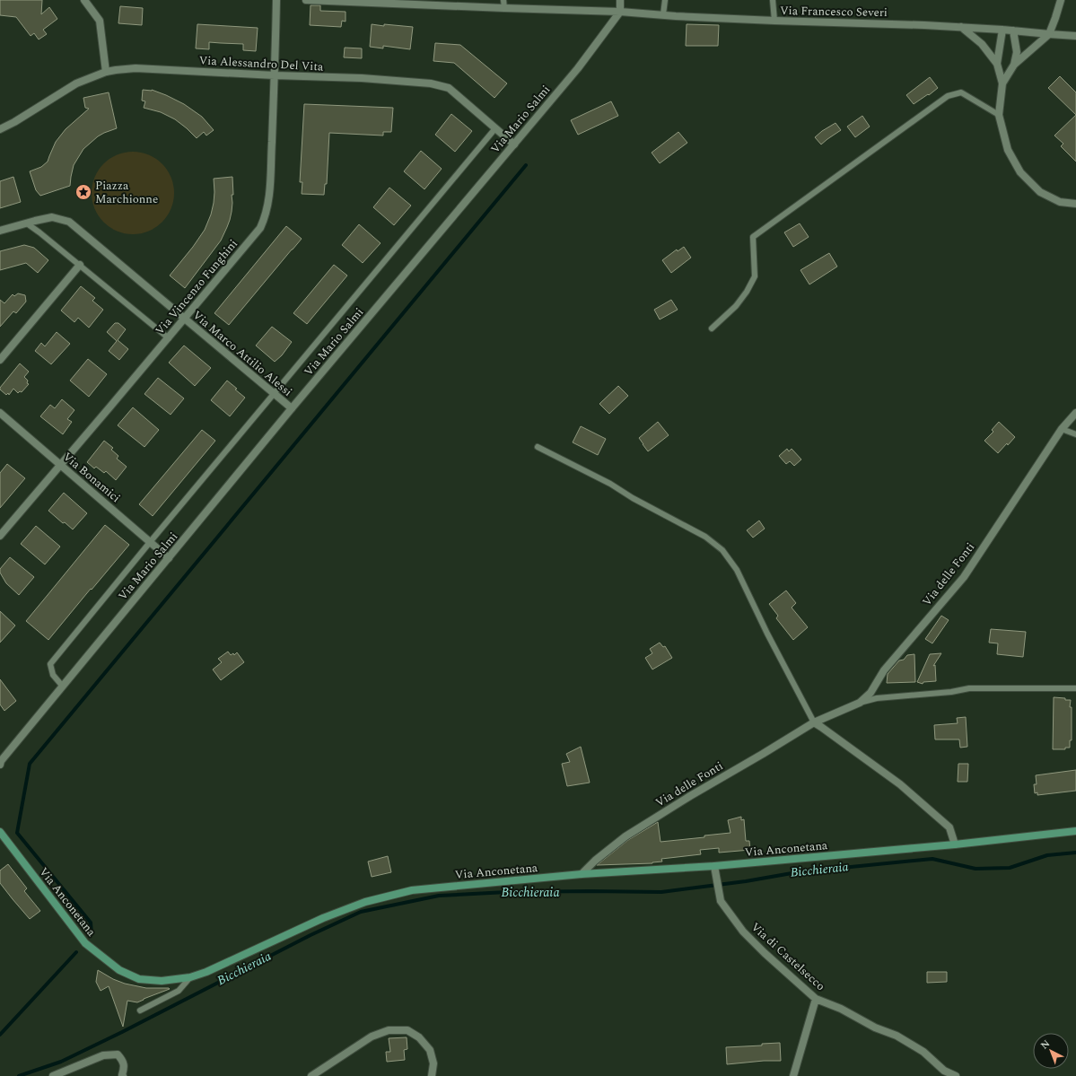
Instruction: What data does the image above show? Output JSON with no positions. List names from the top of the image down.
{
  "streets": {
    "main road": ["Via Anconetana"],
    "street": [
      "Via Francesco Severi",
      "Via Alessandro Del Vita",
      "Via Mario Salmi",
      "Via Vincenzo Funghini",
      "Via Marco Attilio Alessi",
      "Via Bonamici",
      "Via delle Fonti",
      "Via di Castelsecco"
    ]
  },
  "crossings": [
    ["Via Francesco Severi", "Via Mario Salmi"],
    ["Via Alessandro Del Vita", "Via Mario Salmi"],
    ["Via Alessandro Del Vita", "Via Vincenzo Funghini"],
    ["Via Mario Salmi", "Via Marco Attilio Alessi"],
    ["Via Mario Salmi", "Via Bonamici"],
    ["Via Vincenzo Funghini", "Via Marco Attilio Alessi"],
    ["Via Vincenzo Funghini", "Via Bonamici"],
    ["Via delle Fonti", "Via Anconetana"],
    ["Via Anconetana", "Via di Castelsecco"]
  ],
  "water": ["Bicchieraia"],
  "places": {
    "place": ["Piazza Marchionne"]
  },
  "north": "top left"
}
